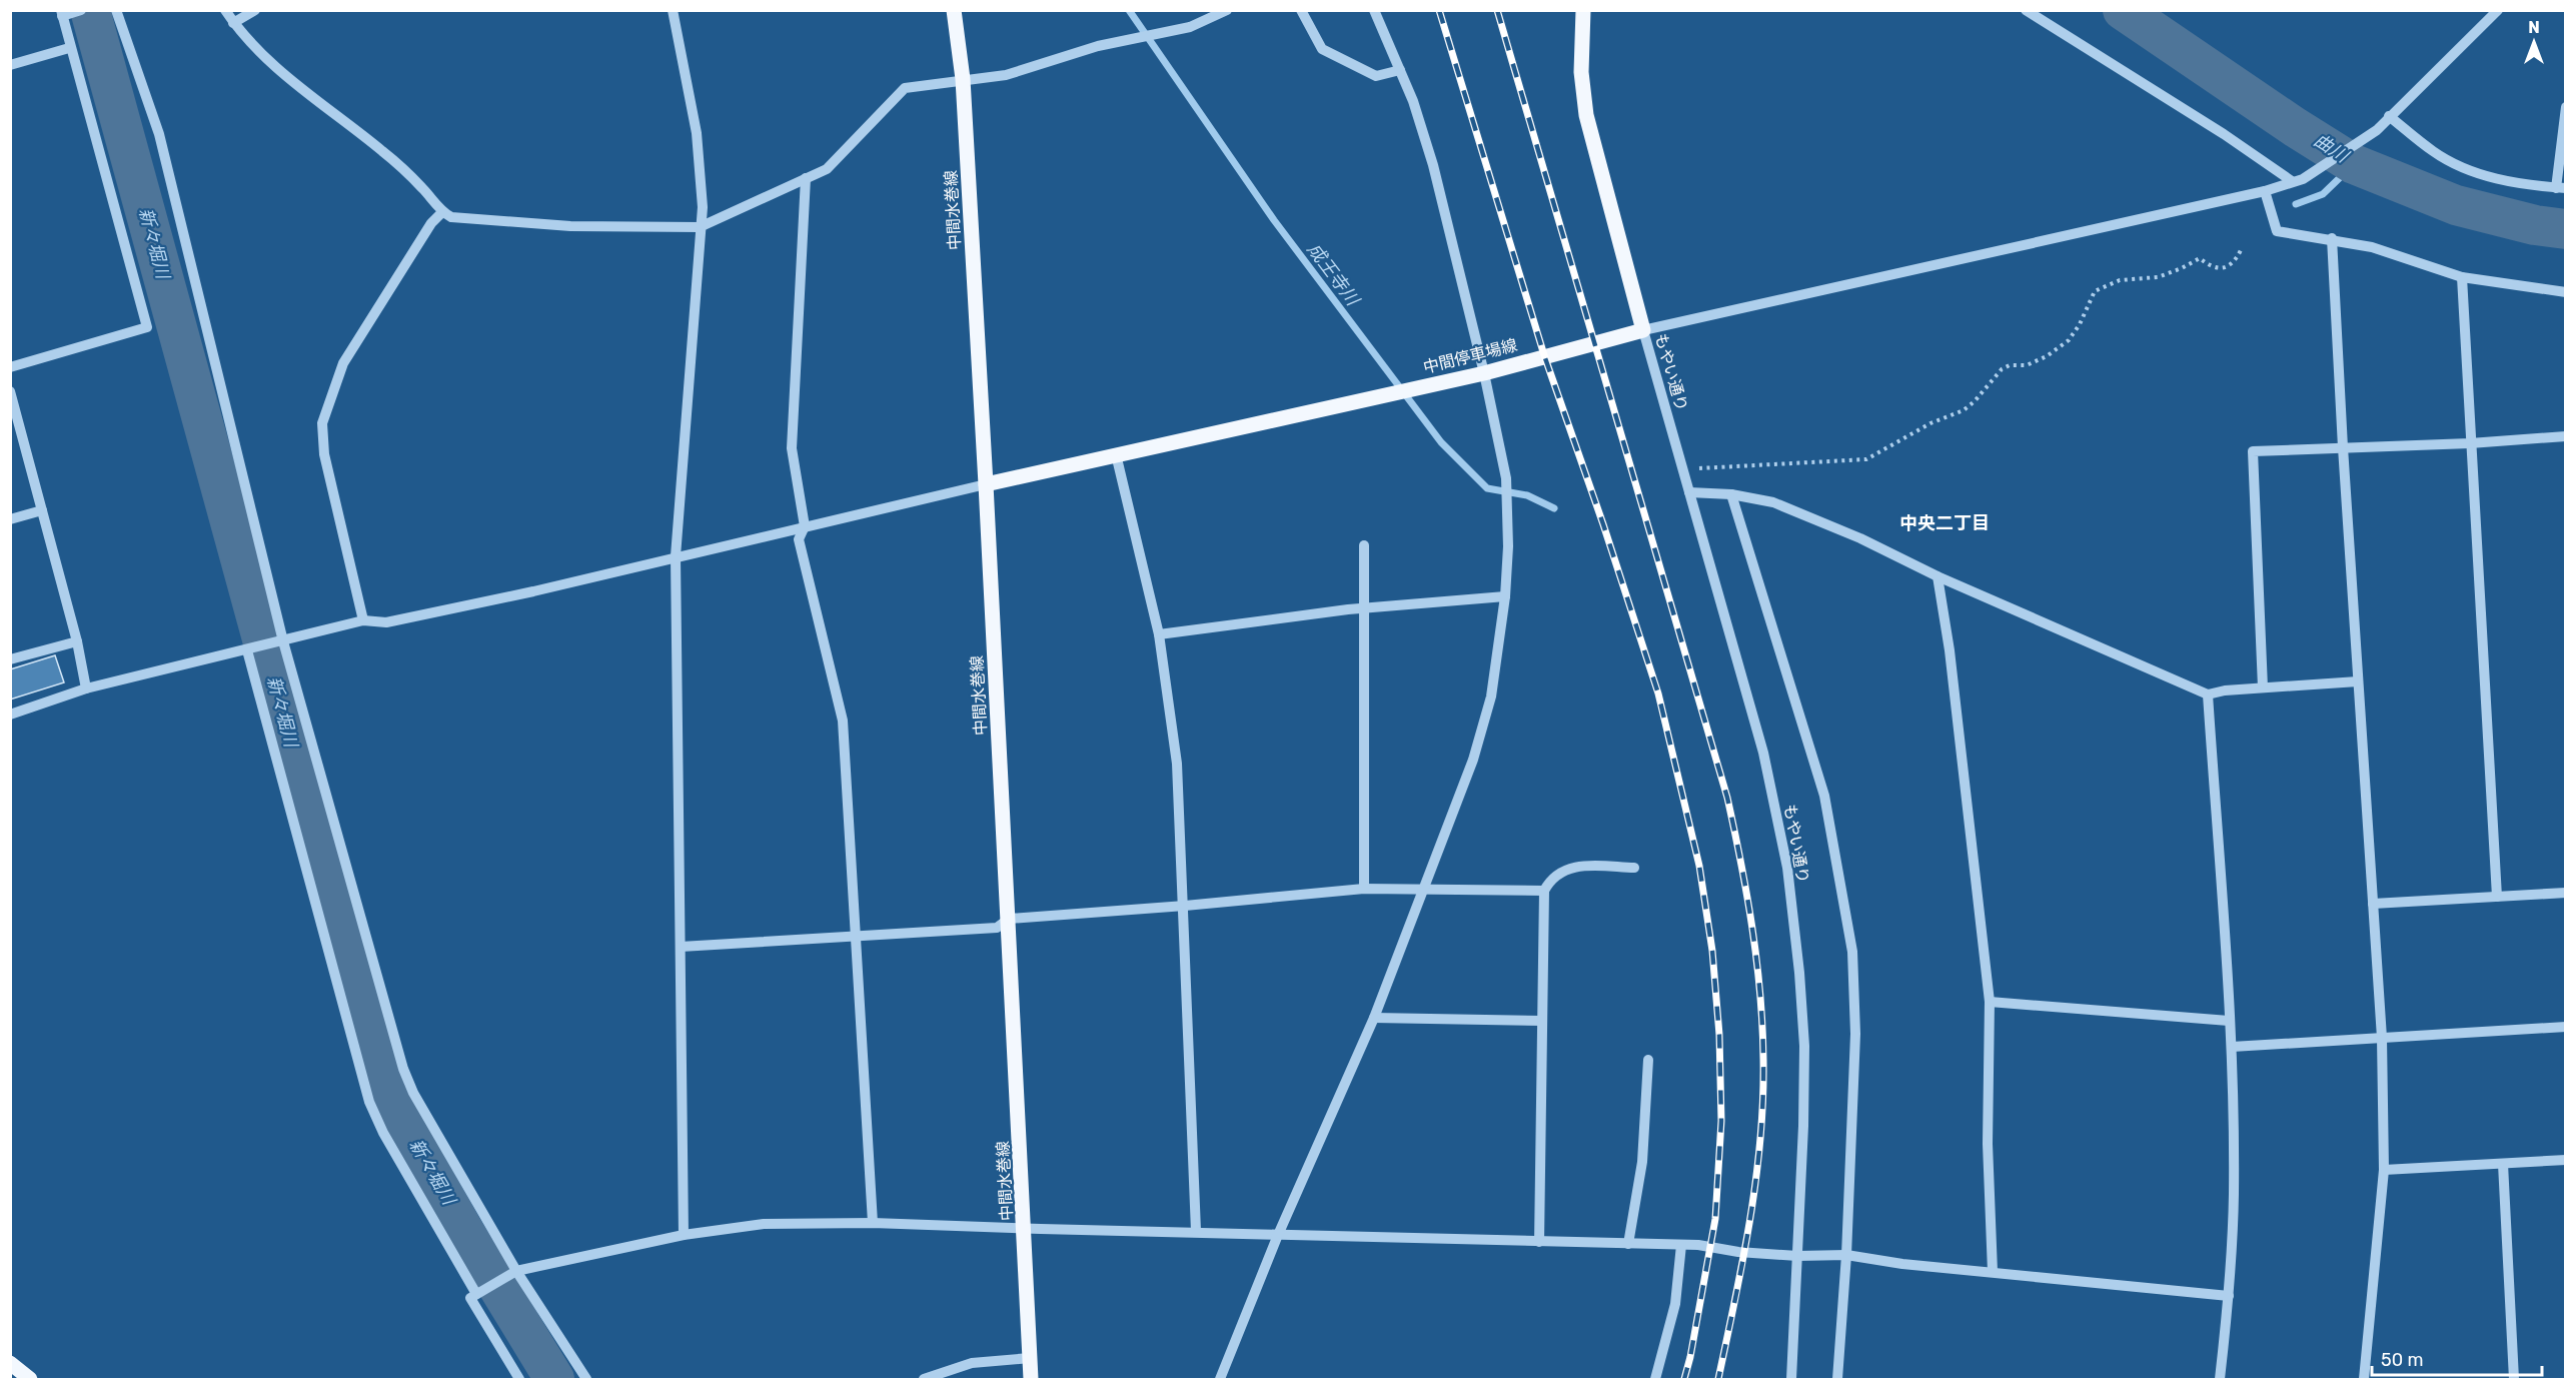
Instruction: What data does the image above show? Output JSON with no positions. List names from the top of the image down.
{
  "streets": {
    "main road": ["中間水巻線", "中間停車場線"],
    "street": ["もやい通り"]
  },
  "crossings": [
    ["中間水巻線", "中間停車場線"],
    ["中間停車場線", "もやい通り"]
  ],
  "districts": ["中央二丁目"],
  "water": ["曲川", "新々堀川", "成王寺川"],
  "scale_bar": "50 m",
  "north": "top"
}
